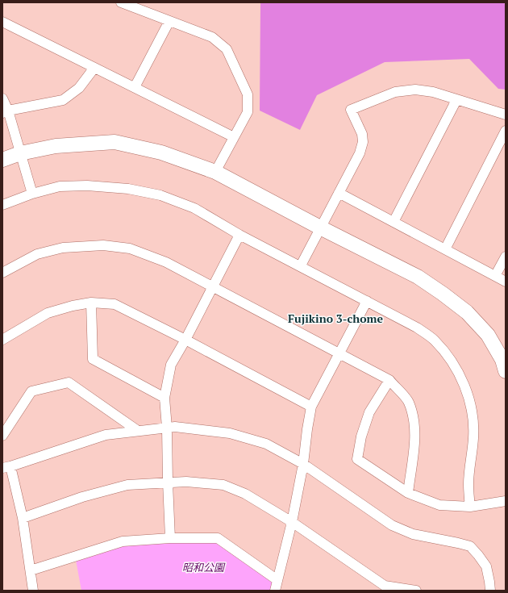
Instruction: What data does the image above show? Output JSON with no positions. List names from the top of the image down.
{
  "districts": ["Fujikino 3-chome"],
  "parks": ["昭和公園"]
}
